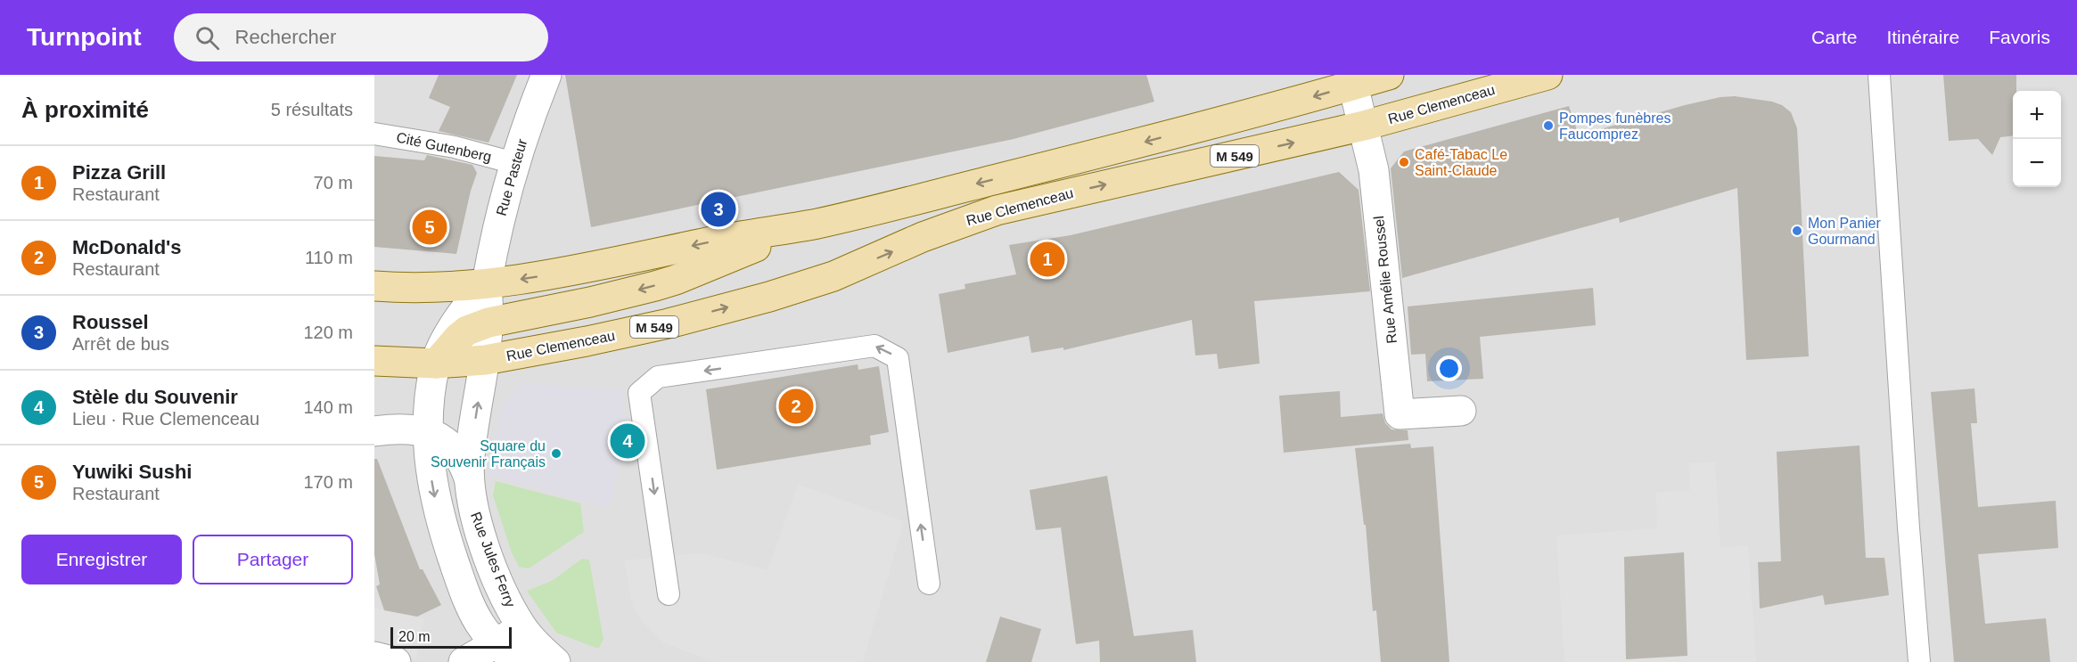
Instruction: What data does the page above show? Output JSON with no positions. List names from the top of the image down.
{
  "streets": {
    "main road": ["Rue Clemenceau", "M 549"],
    "street": ["Rue Pasteur", "Rue Amélie Roussel", "Rue Jules Ferry"],
    "lane": ["Cité Gutenberg"]
  },
  "crossings": [
    ["Rue Clemenceau", "Rue Amélie Roussel"],
    ["Rue Clemenceau", "Rue Jules Ferry"],
    ["Cité Gutenberg", "Rue Pasteur"],
    ["M 549", "Rue Pasteur"],
    ["M 549", "Rue Amélie Roussel"],
    ["M 549", "Rue Jules Ferry"],
    ["Rue Pasteur", "Rue Jules Ferry"]
  ],
  "places": [
    "Pompes funèbres Faucomprez",
    "Café-Tabac Le Saint-Claude",
    "Mon Panier Gourmand",
    "Square du Souvenir Français"
  ],
  "scale_bar": "20 m",
  "page": {
    "header": "Turnpoint",
    "search": "Rechercher",
    "nav": ["Carte", "Itinéraire", "Favoris"],
    "heading": ["À proximité", "5 résultats"],
    "map_buttons": ["+", "−"],
    "list": [
      {
        "mark": "1",
        "name": "Pizza Grill",
        "note": "Restaurant",
        "value": "70 m"
      },
      {
        "mark": "2",
        "name": "McDonald's",
        "note": "Restaurant",
        "value": "110 m"
      },
      {
        "mark": "3",
        "name": "Roussel",
        "note": "Arrêt de bus",
        "value": "120 m"
      },
      {
        "mark": "4",
        "name": "Stèle du Souvenir",
        "note": "Lieu · Rue Clemenceau",
        "value": "140 m"
      },
      {
        "mark": "5",
        "name": "Yuwiki Sushi",
        "note": "Restaurant",
        "value": "170 m"
      }
    ],
    "pins": [
      "3",
      "5",
      "1",
      "2",
      "4"
    ],
    "buttons": ["Enregistrer", "Partager"],
    "scale": "20 m"
  }
}
